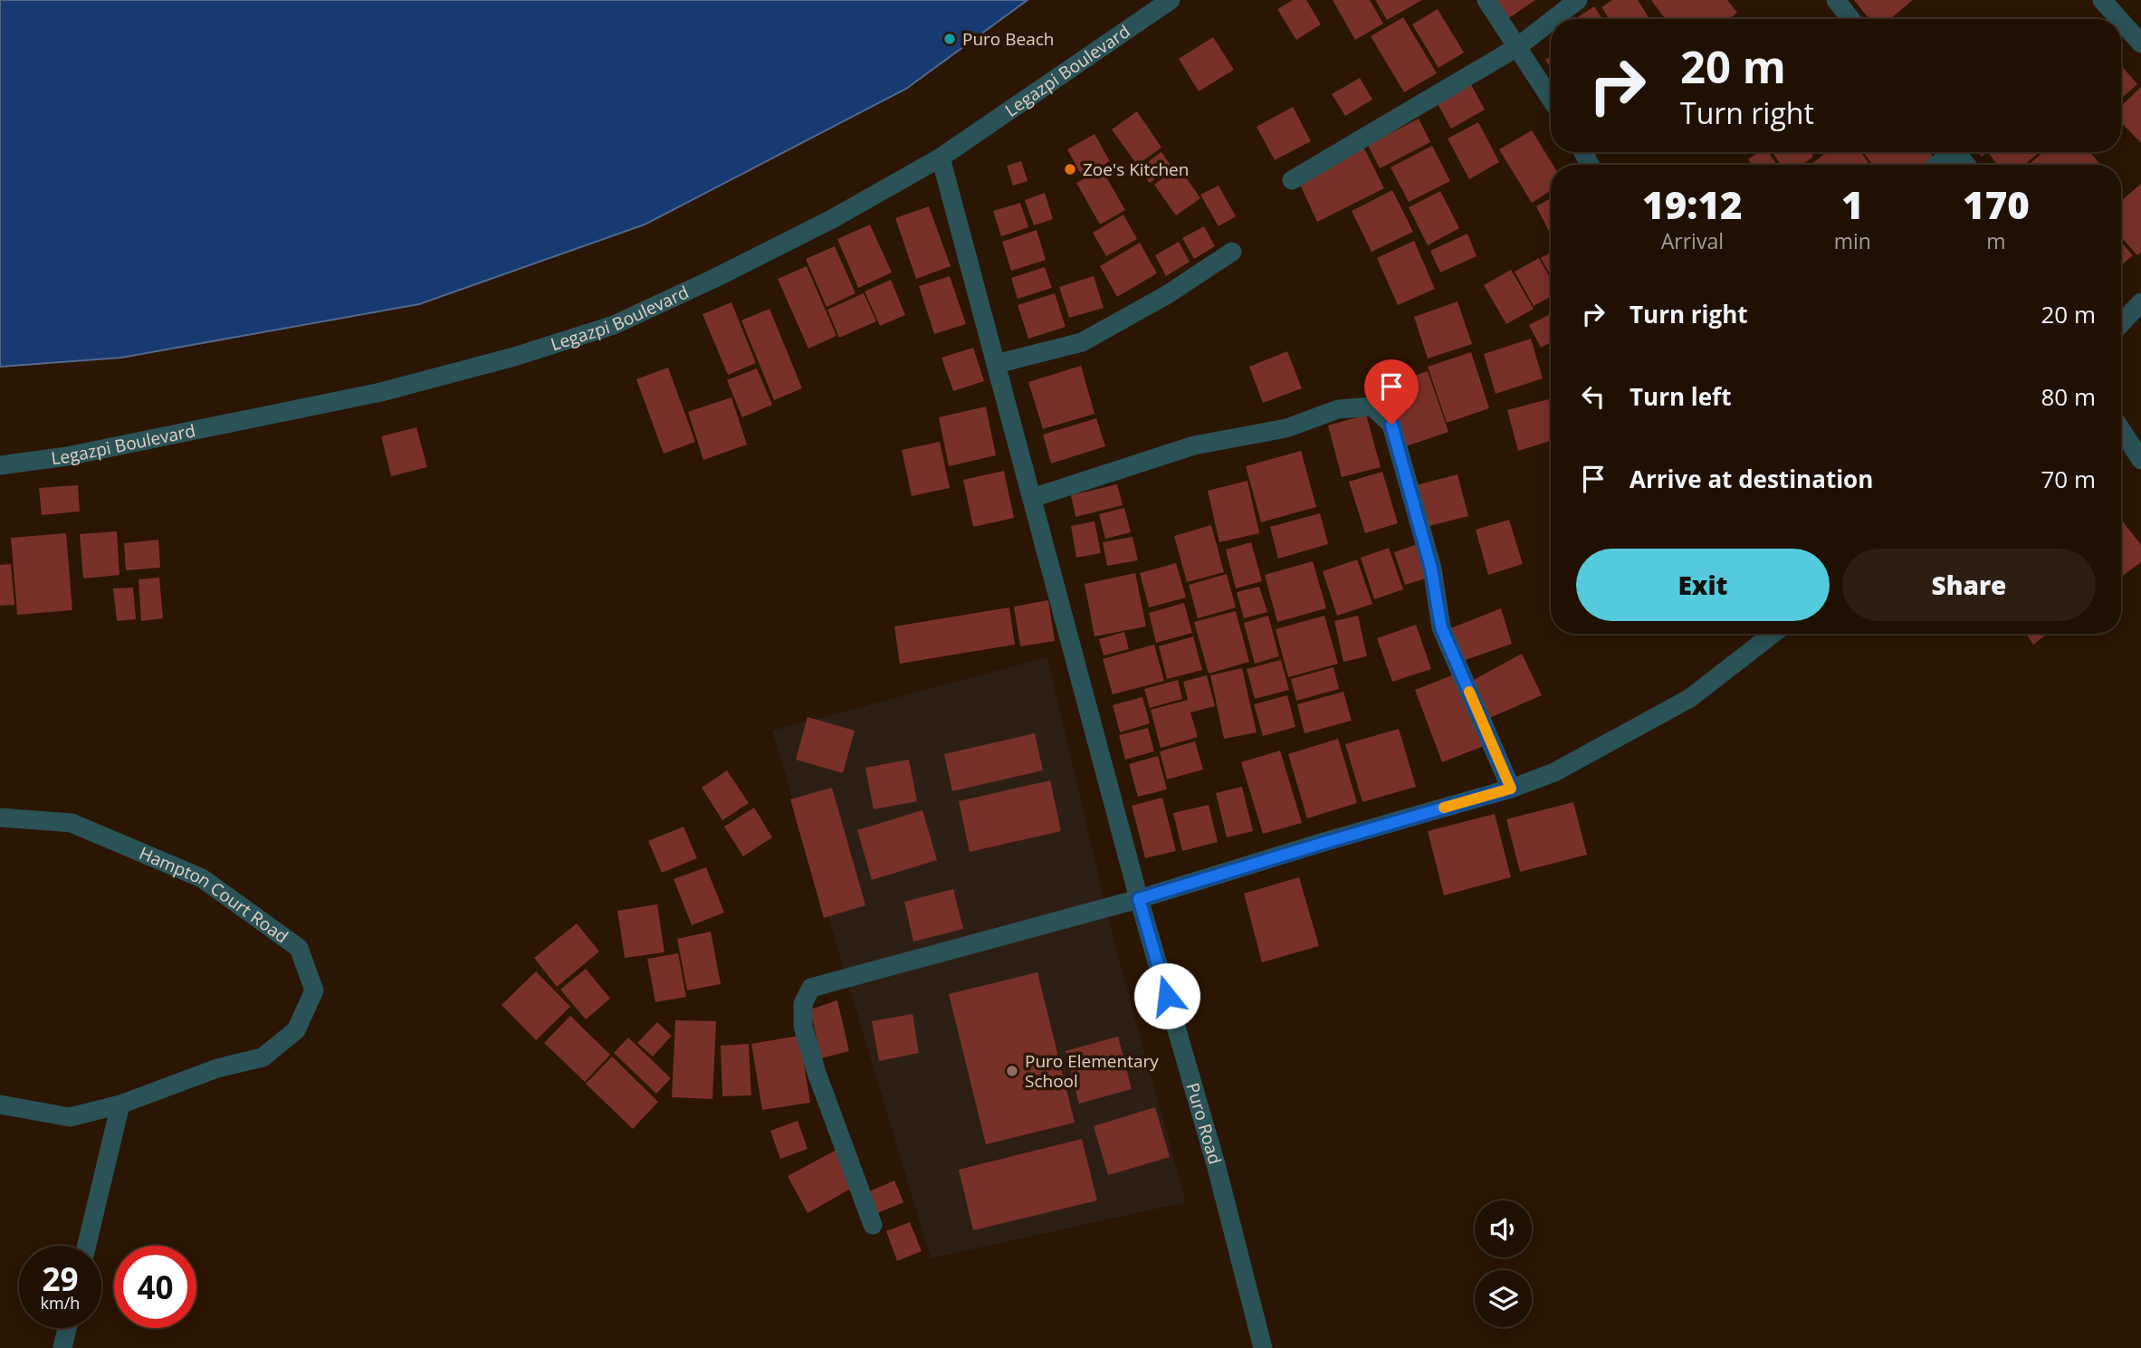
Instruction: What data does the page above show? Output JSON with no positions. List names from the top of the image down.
{
  "streets": {
    "street": ["Legazpi Boulevard", "Hampton Court Road", "Puro Road"]
  },
  "crossings": [
    ["Legazpi Boulevard", "Puro Road"]
  ],
  "places": ["Puro Beach", "Zoe's Kitchen", "Puro Elementary School"],
  "page": {
    "turn": ["20 m", "Turn right"],
    "eta": [
      "19:12",
      "Arrival",
      "1",
      "min",
      "170",
      "m"
    ],
    "list": [
      {
        "name": "Turn right",
        "value": "20 m"
      },
      {
        "name": "Turn left",
        "value": "80 m"
      },
      {
        "name": "Arrive at destination",
        "value": "70 m"
      }
    ],
    "buttons": ["Exit", "Share"],
    "speed": "29 km/h",
    "limit": "40"
  }
}
